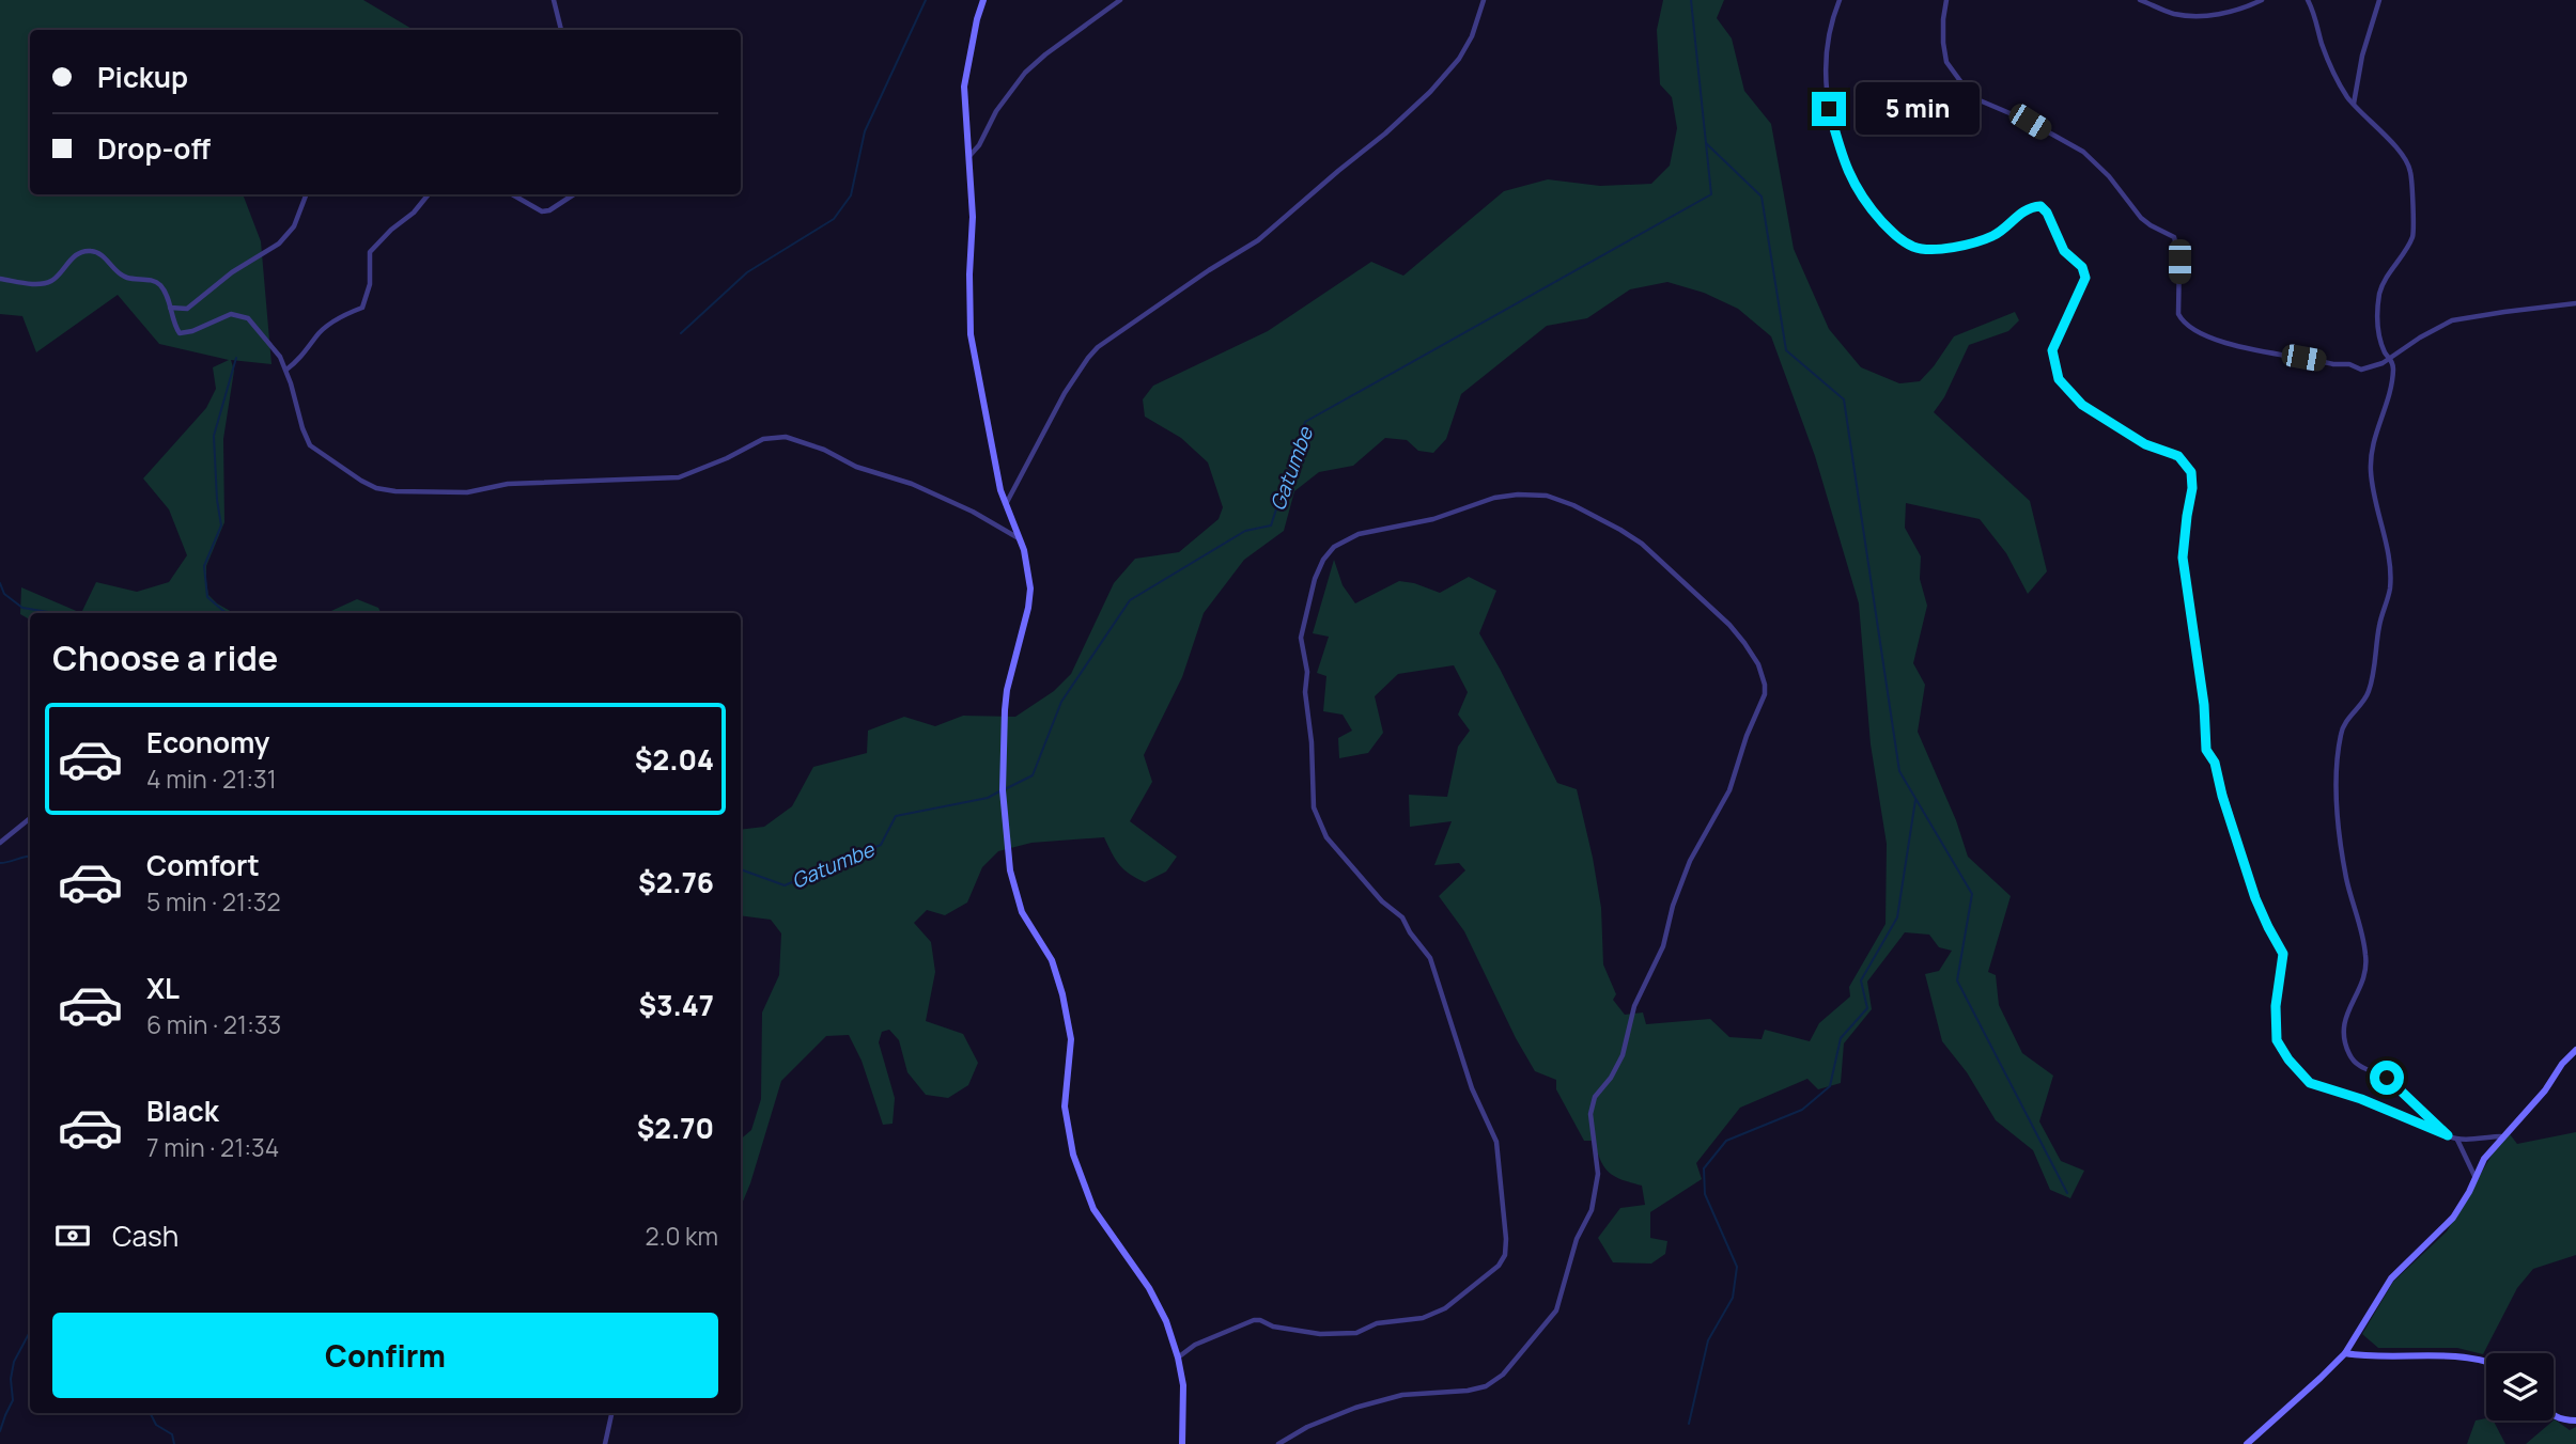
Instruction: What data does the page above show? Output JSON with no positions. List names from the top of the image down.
{
  "water": ["Gatumbe"],
  "page": {
    "banner": ["Pickup", "Drop-off"],
    "bubble": "5 min",
    "heading": "Choose a ride",
    "list": [
      {
        "name": "Economy",
        "note": "4 min · 21:31",
        "value": "$2.04"
      },
      {
        "name": "Comfort",
        "note": "5 min · 21:32",
        "value": "$2.76"
      },
      {
        "name": "XL",
        "note": "6 min · 21:33",
        "value": "$3.47"
      },
      {
        "name": "Black",
        "note": "7 min · 21:34",
        "value": "$2.70"
      }
    ],
    "pay": ["Cash", "2.0 km"],
    "buttons": "Confirm"
  }
}
